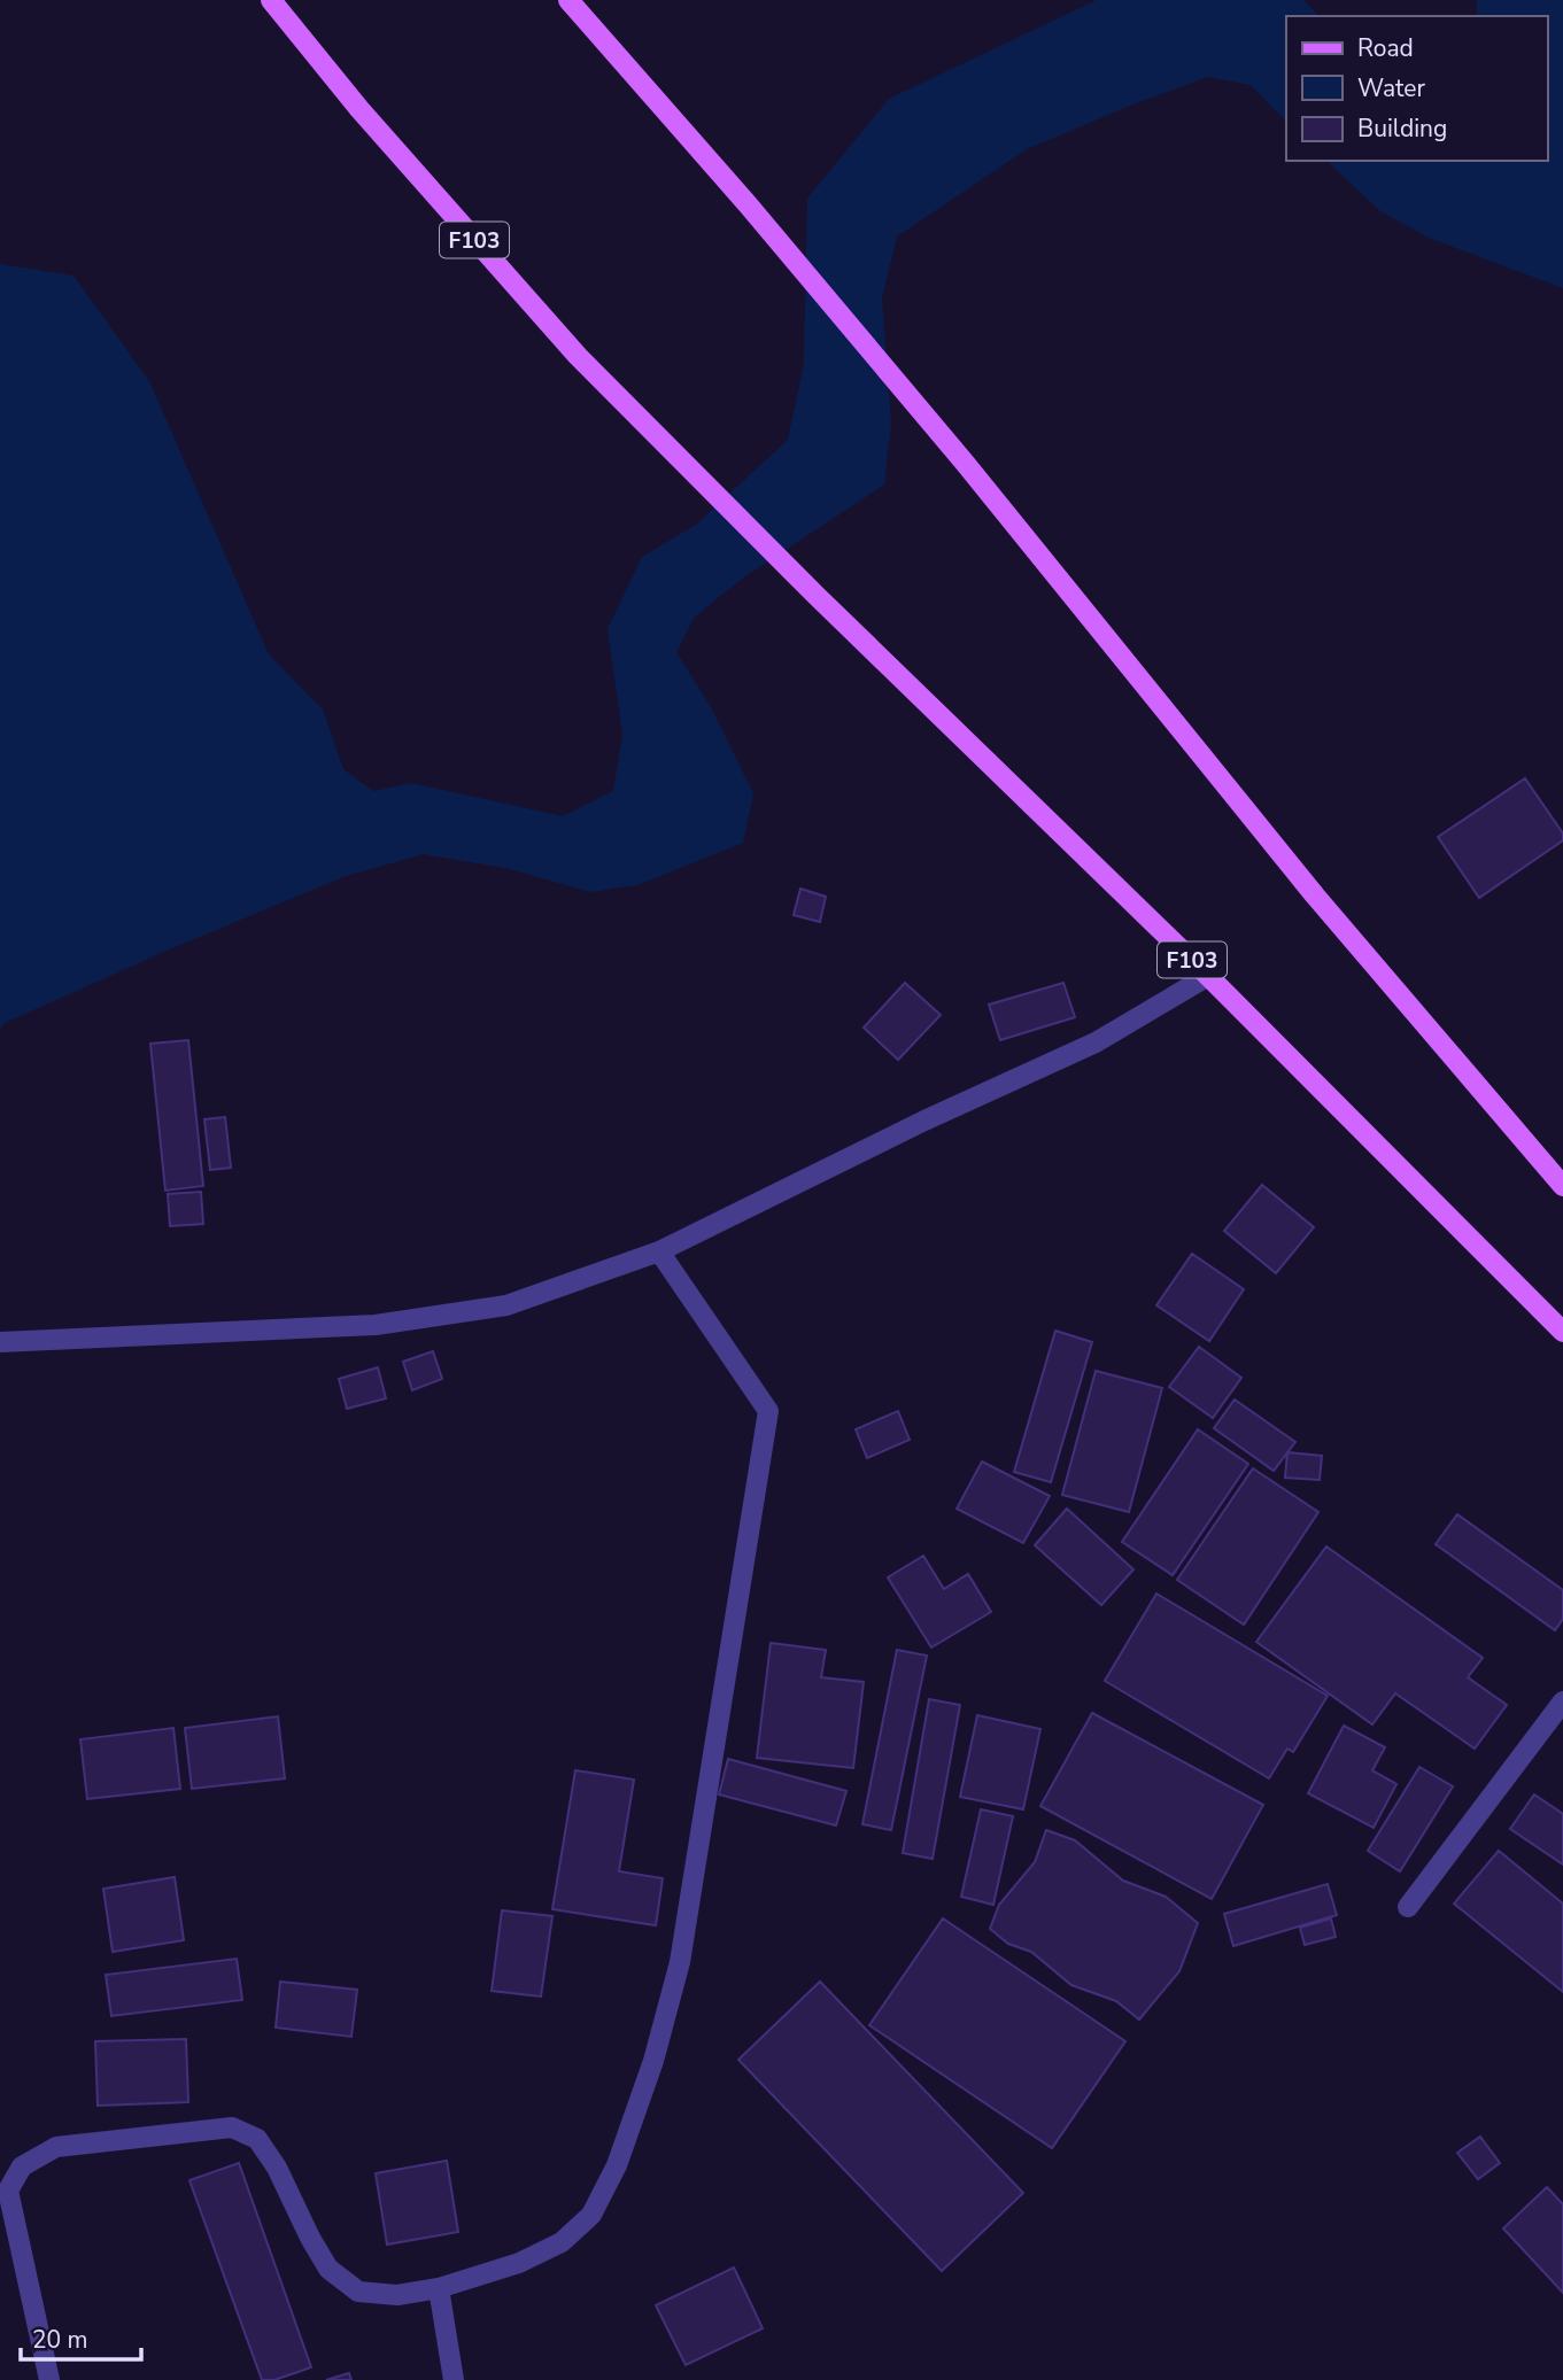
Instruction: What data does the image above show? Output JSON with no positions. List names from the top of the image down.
{
  "streets": {
    "main road": ["F103"]
  },
  "legend": ["Road", "Water", "Building"],
  "scale_bar": "20 m"
}
